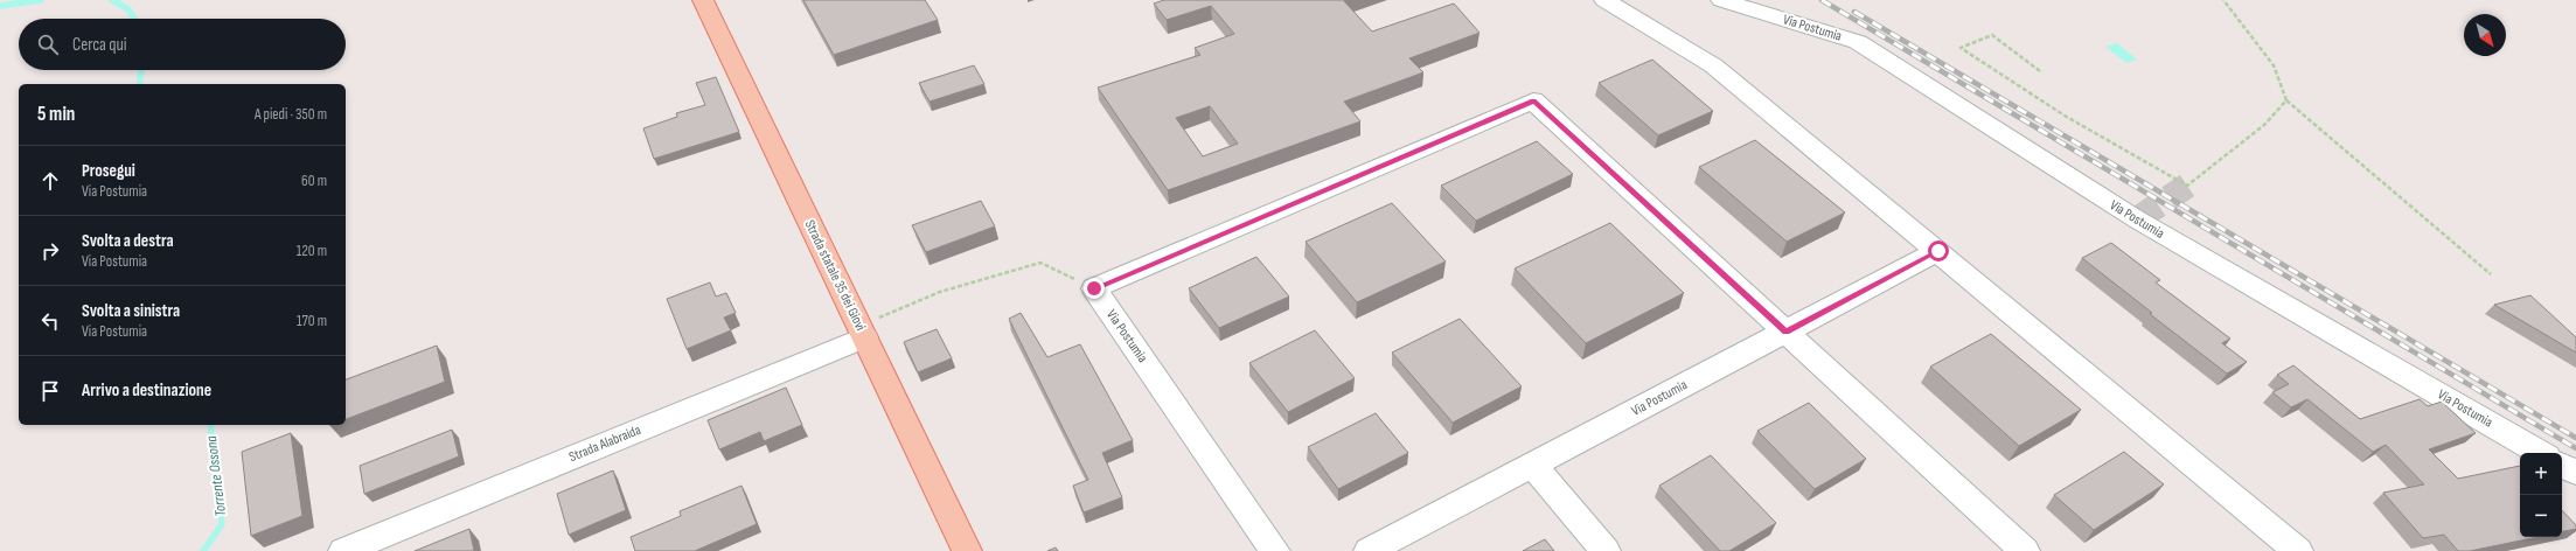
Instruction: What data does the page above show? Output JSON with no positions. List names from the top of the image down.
{
  "streets": {
    "main road": ["Strada statale 35 dei Giovi"],
    "street": ["Via Postumia", "Strada Alabraida"]
  },
  "crossings": [
    ["Strada statale 35 dei Giovi", "Strada Alabraida"]
  ],
  "water": ["Torrente Ossona"],
  "north": "bottom right",
  "page": {
    "search": "Cerca qui",
    "heading": ["5 min", "A piedi · 350 m"],
    "list": [
      ["Prosegui", "Via Postumia", "60 m"],
      ["Svolta a destra", "Via Postumia", "120 m"],
      ["Svolta a sinistra", "Via Postumia", "170 m"],
      "Arrivo a destinazione"
    ],
    "map_buttons": ["+", "−"]
  }
}
